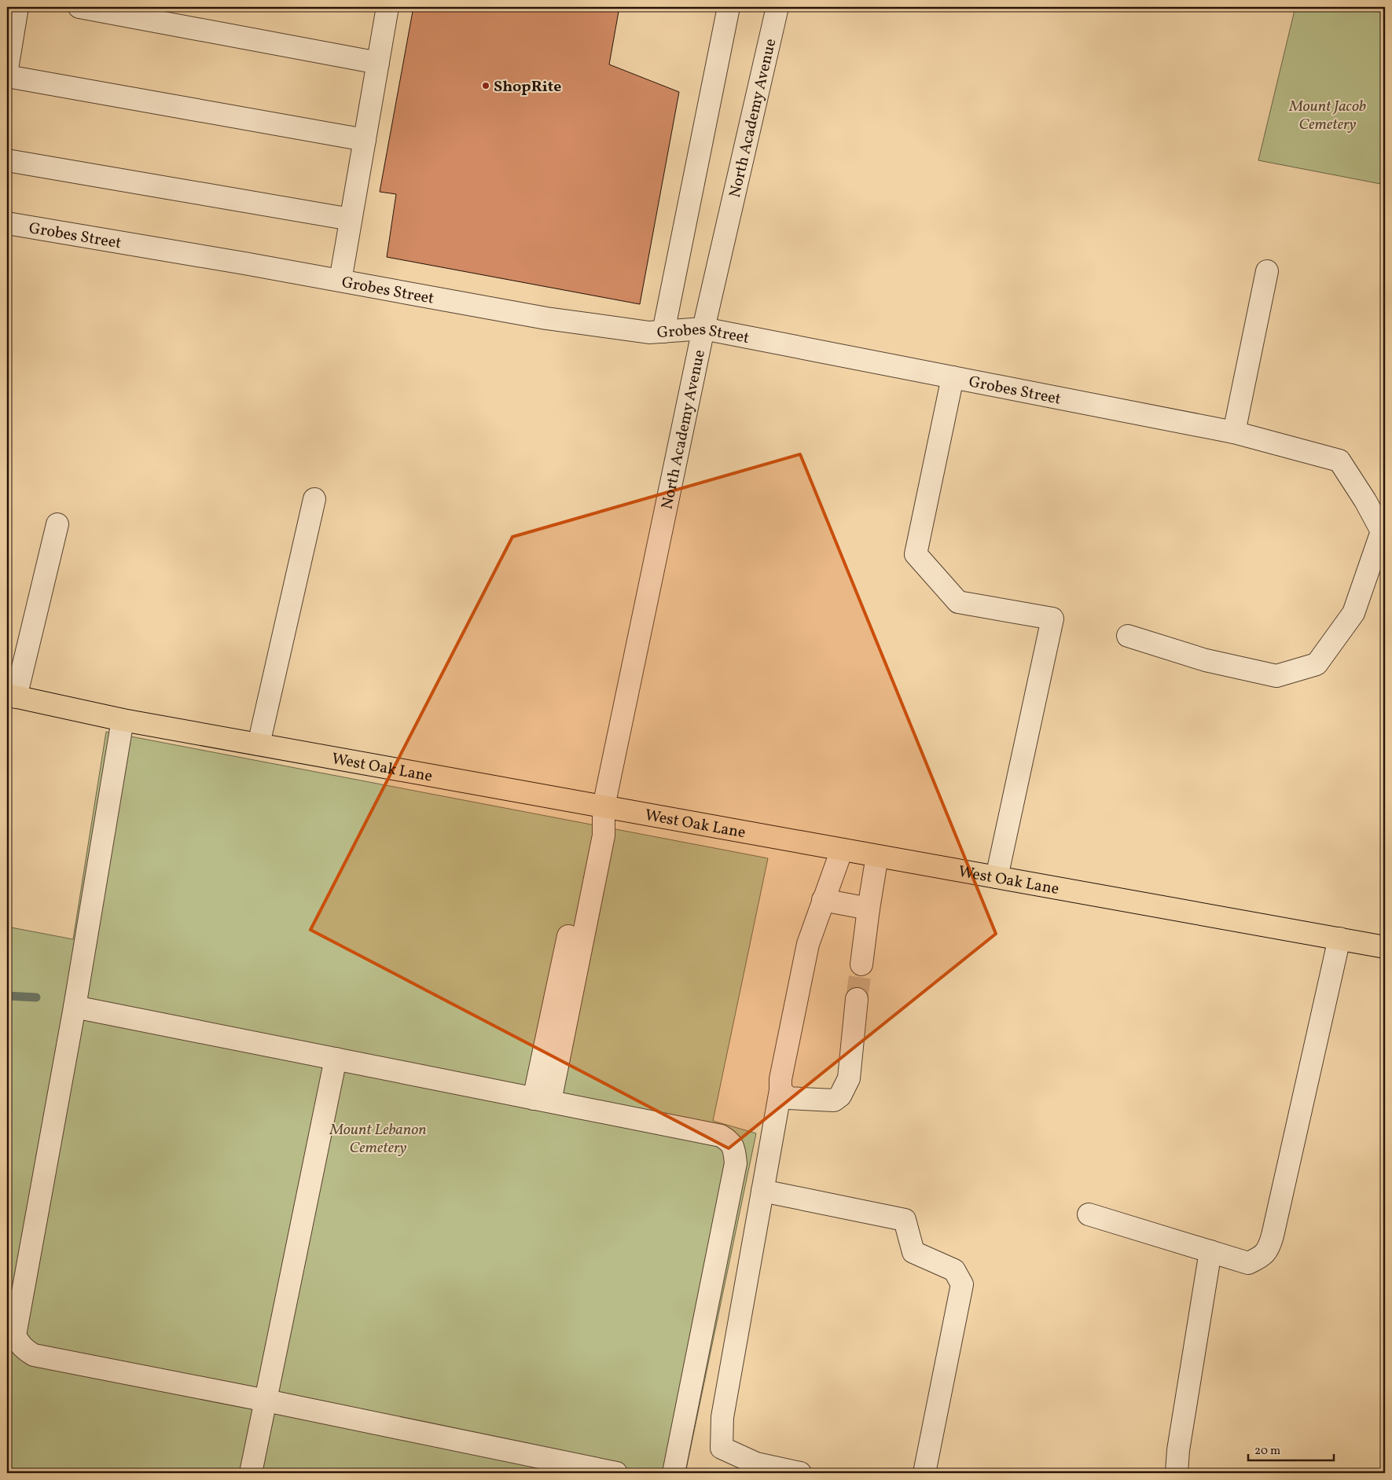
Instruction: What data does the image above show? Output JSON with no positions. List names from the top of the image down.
{
  "streets": {
    "main road": ["West Oak Lane"],
    "street": ["North Academy Avenue", "Grobes Street"]
  },
  "crossings": [
    ["North Academy Avenue", "Grobes Street"],
    ["North Academy Avenue", "West Oak Lane"]
  ],
  "parks": ["Mount Jacob Cemetery", "Mount Lebanon Cemetery"],
  "places": ["ShopRite"],
  "scale_bar": "20 m"
}
